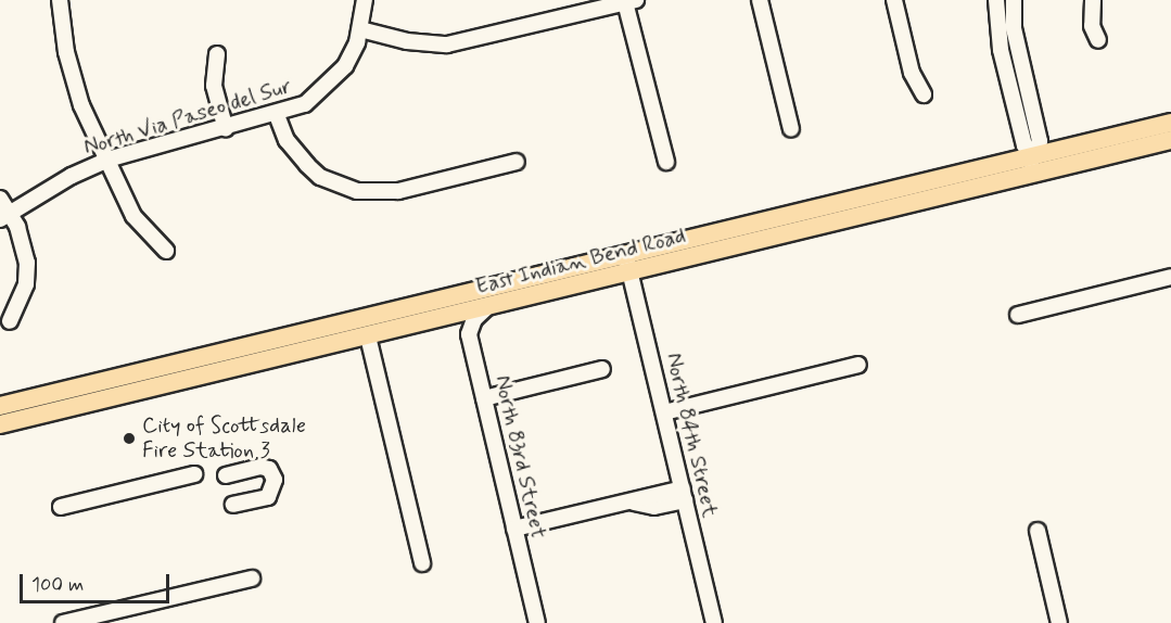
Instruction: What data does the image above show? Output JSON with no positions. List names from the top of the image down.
{
  "streets": {
    "main road": ["East Indian Bend Road"],
    "street": ["North Via Paseo del Sur", "North 84th Street", "North 83rd Street"]
  },
  "crossings": [
    ["East Indian Bend Road", "North 84th Street"],
    ["East Indian Bend Road", "North 83rd Street"]
  ],
  "places": ["City of Scottsdale Fire Station 3"],
  "scale_bar": "100 m"
}
